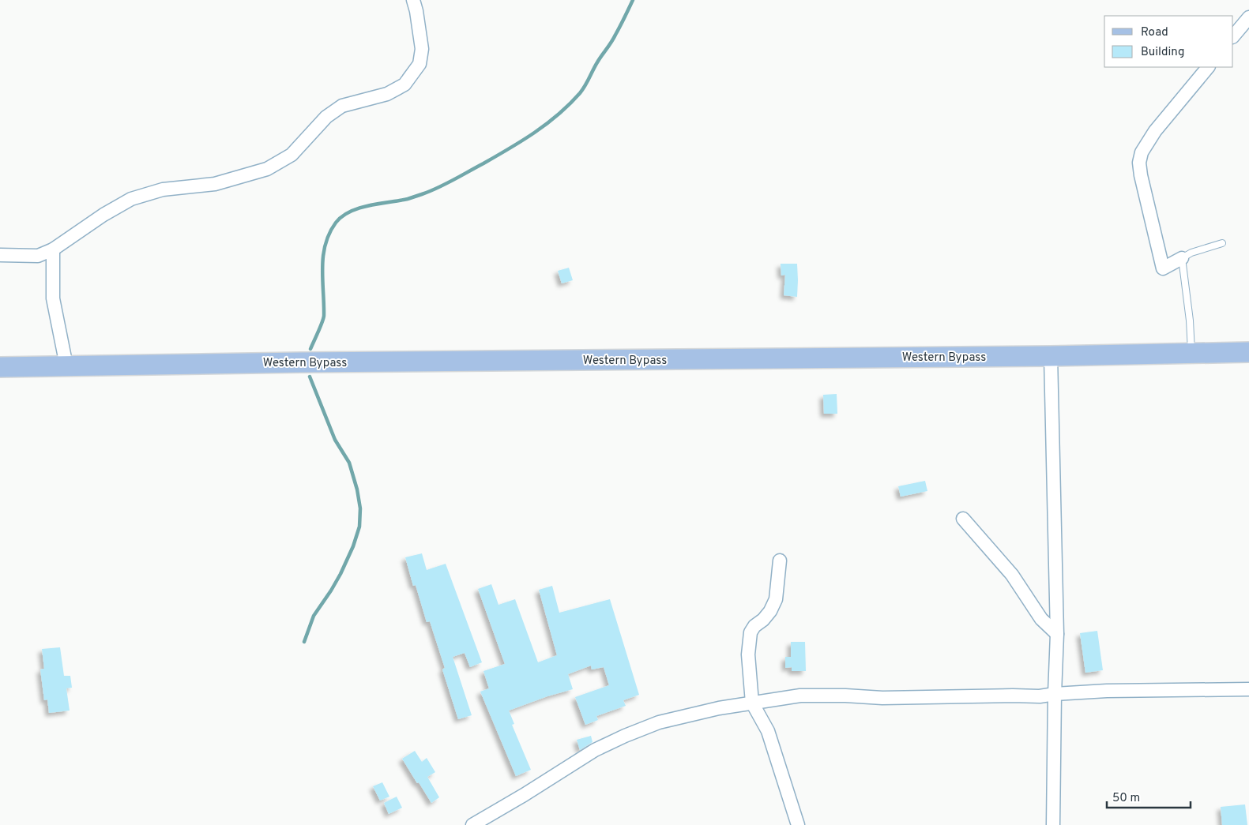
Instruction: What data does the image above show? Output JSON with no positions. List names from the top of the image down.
{
  "streets": {
    "main road": ["Western Bypass"]
  },
  "legend": ["Road", "Building"],
  "scale_bar": "50 m"
}
